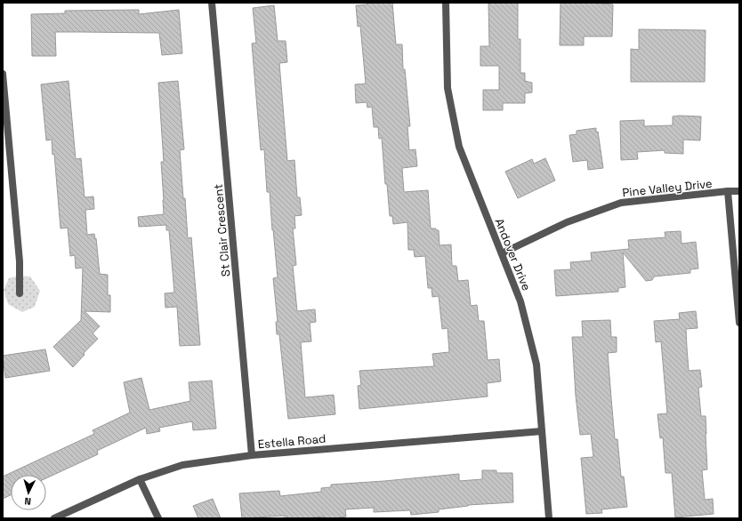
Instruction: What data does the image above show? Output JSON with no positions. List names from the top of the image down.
{
  "streets": {
    "street": [
      "Pine Valley Drive",
      "St Clair Crescent",
      "Andover Drive",
      "Estella Road"
    ]
  },
  "crossings": [
    ["Pine Valley Drive", "Andover Drive"],
    ["St Clair Crescent", "Estella Road"],
    ["Andover Drive", "Estella Road"]
  ],
  "north": "bottom"
}
